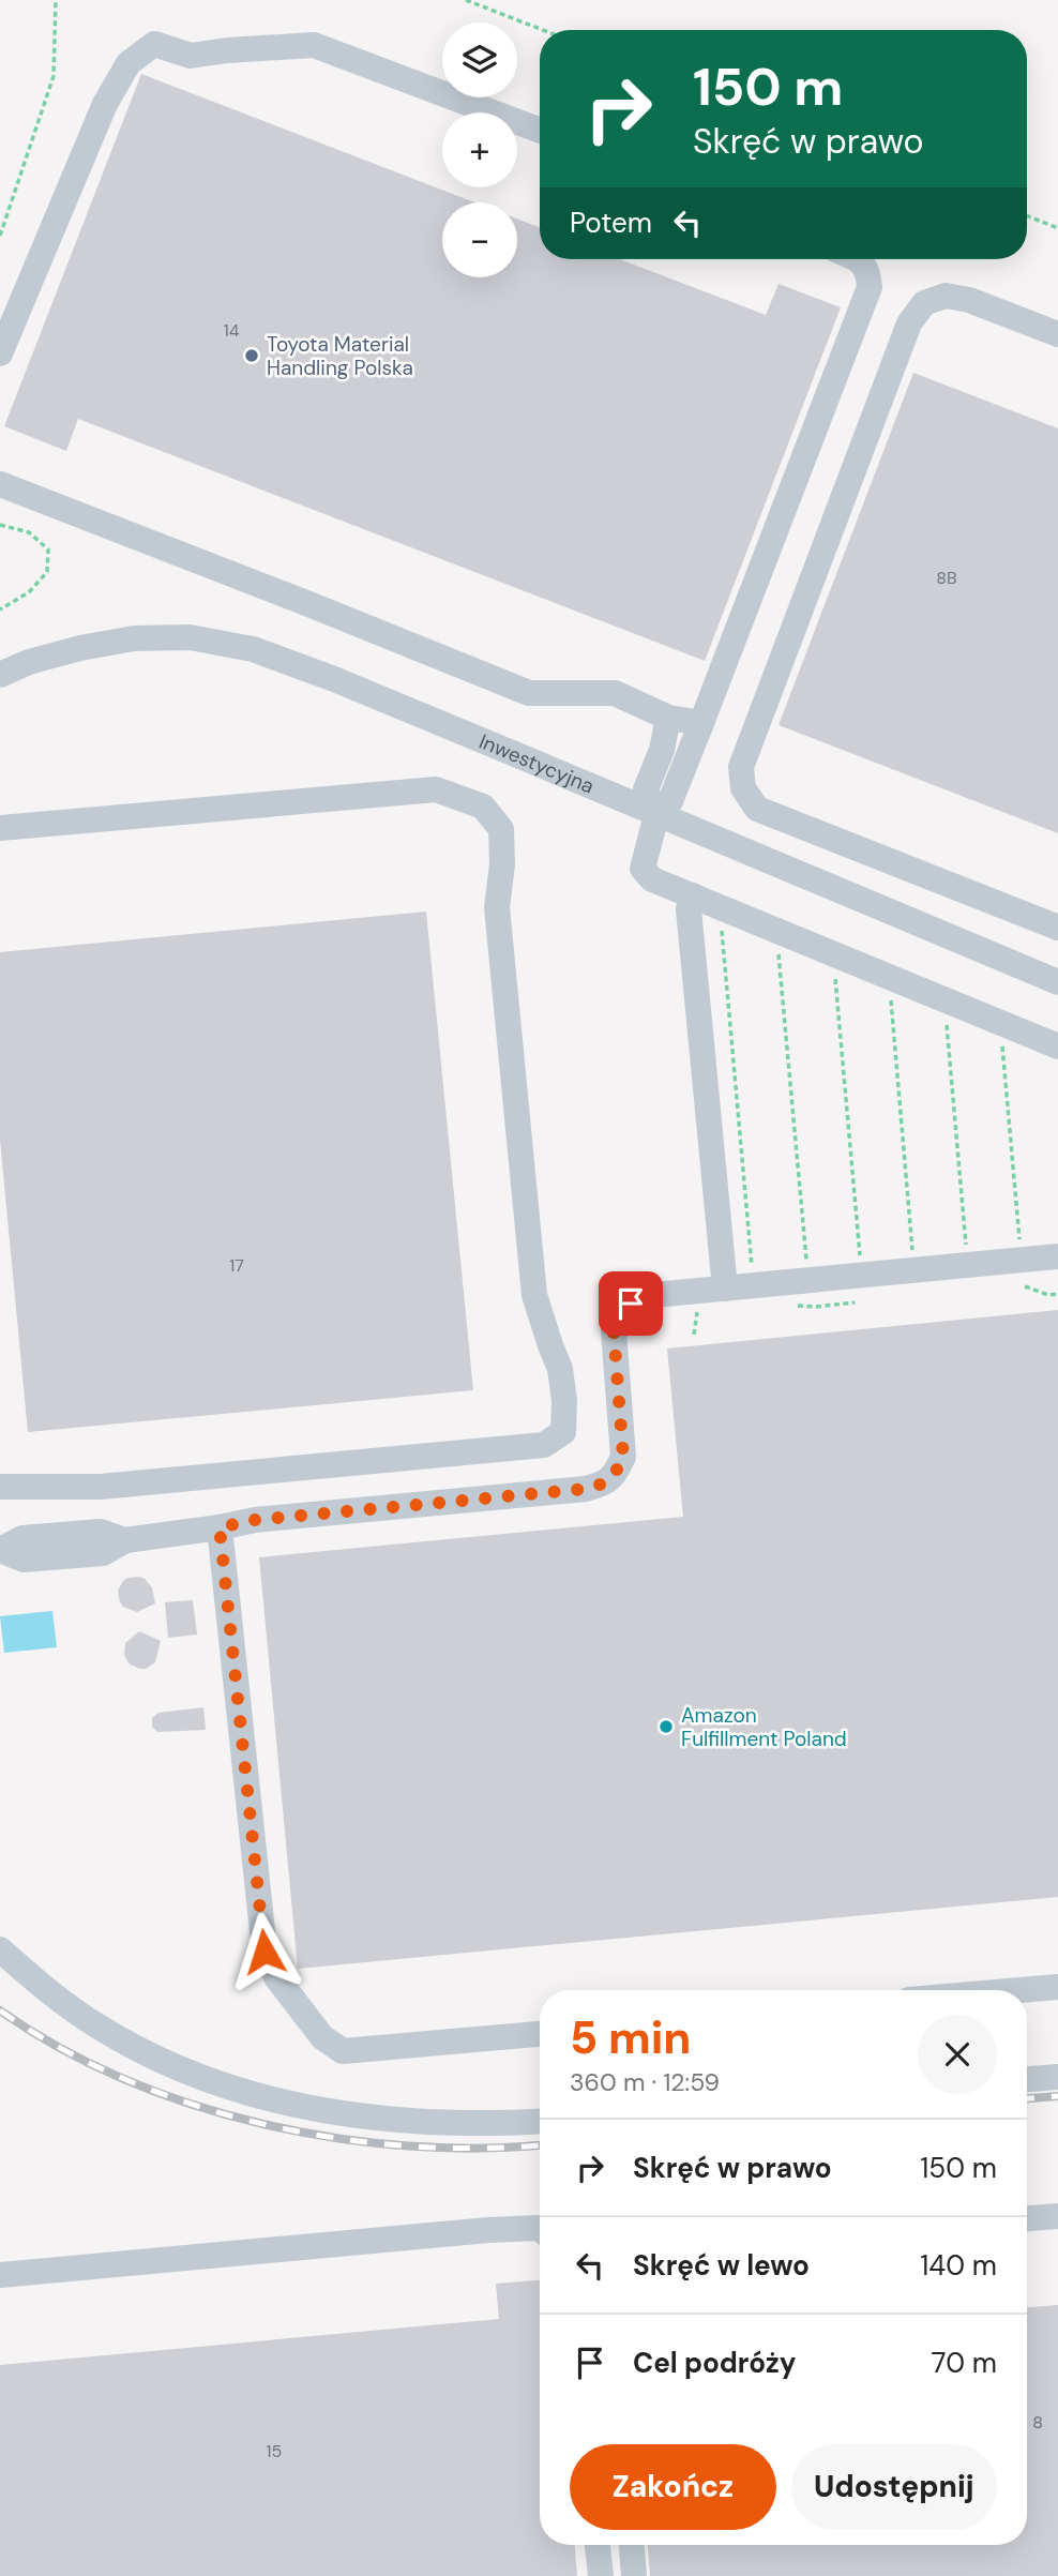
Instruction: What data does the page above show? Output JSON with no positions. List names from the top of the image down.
{
  "streets": {
    "street": ["Inwestycyjna"]
  },
  "places": ["Toyota Material Handling Polska", "Amazon Fulfillment Poland"],
  "house_numbers": [
    "14",
    "8B",
    "17",
    "8",
    "15"
  ],
  "page": {
    "map_buttons": ["+", "−"],
    "turn": ["150 m", "Skręć w prawo"],
    "then": "Potem",
    "heading": ["5 min", "360 m · 12:59"],
    "list": [
      {
        "name": "Skręć w prawo",
        "value": "150 m"
      },
      {
        "name": "Skręć w lewo",
        "value": "140 m"
      },
      {
        "name": "Cel podróży",
        "value": "70 m"
      }
    ],
    "buttons": ["Zakończ", "Udostępnij"]
  }
}
